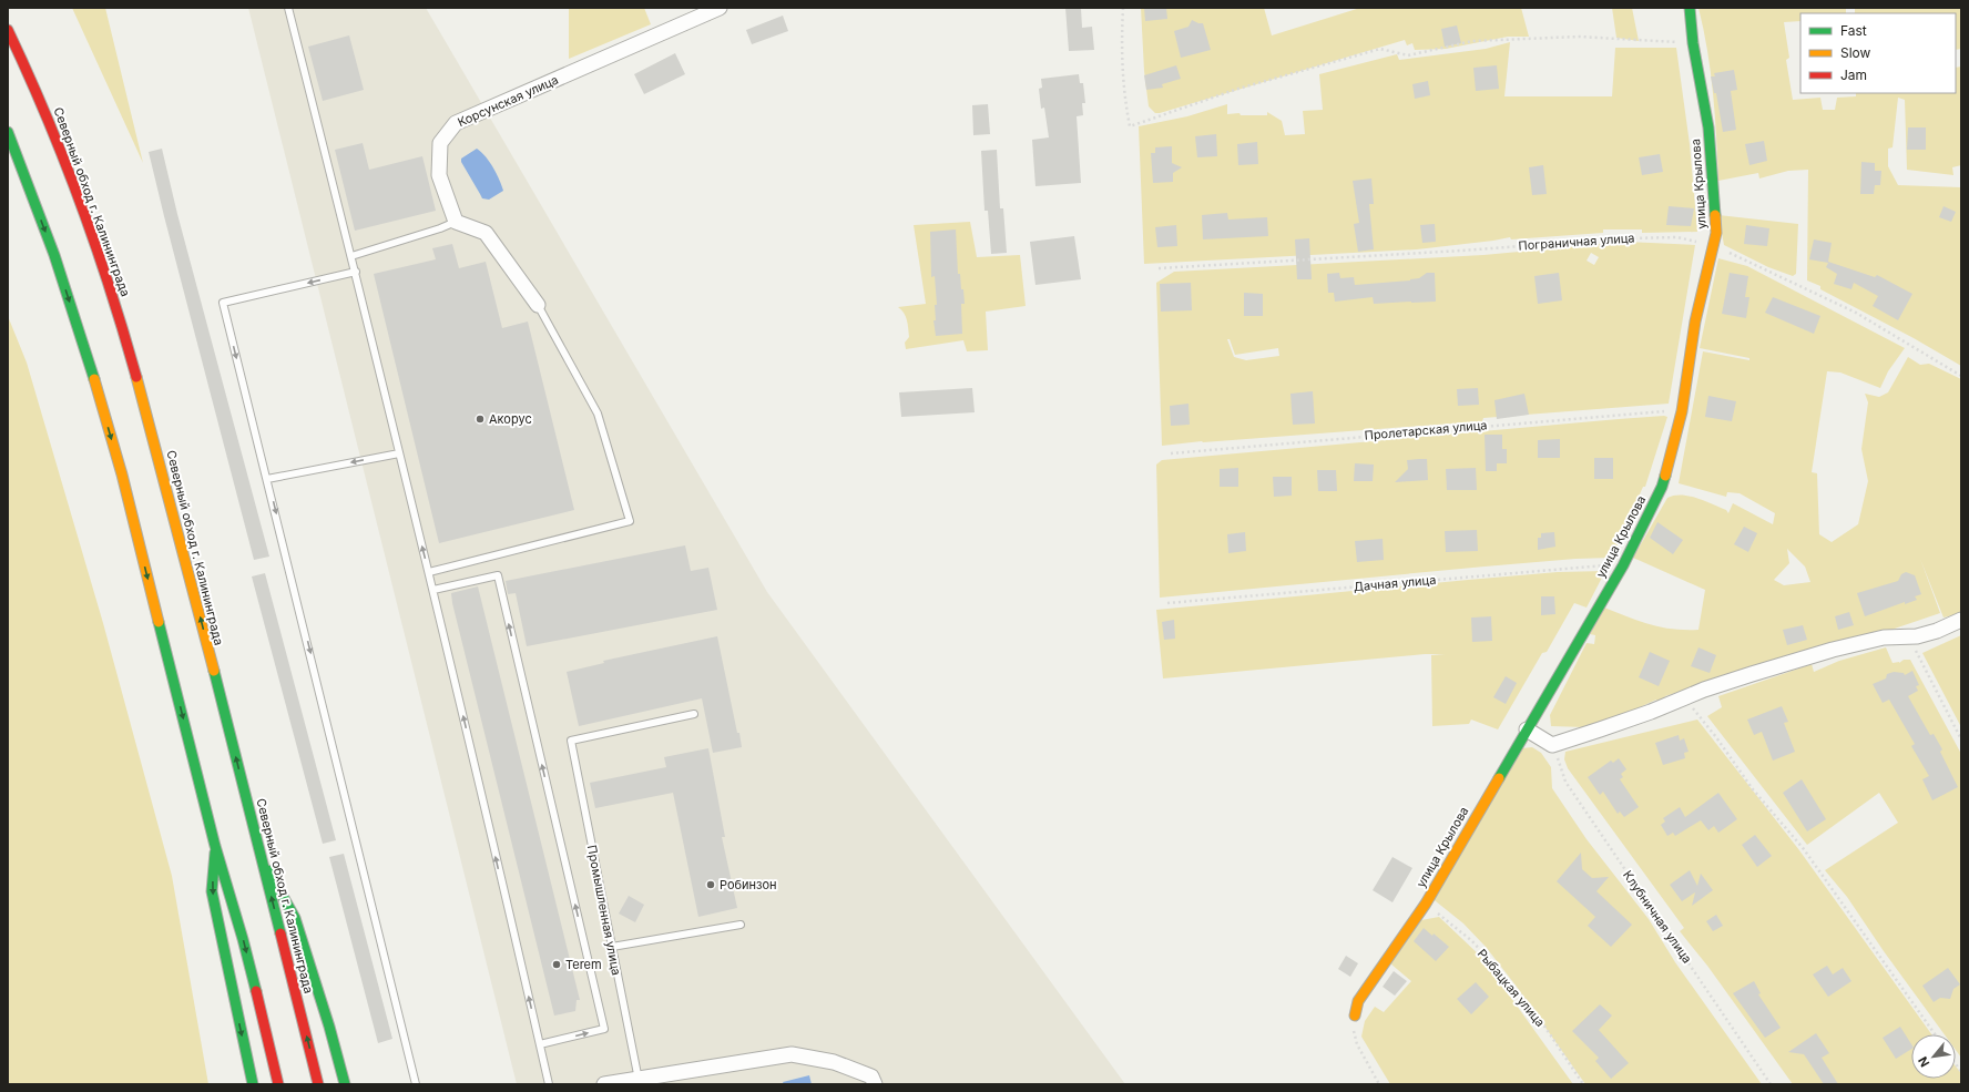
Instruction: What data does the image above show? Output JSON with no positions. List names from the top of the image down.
{
  "streets": {
    "main road": ["улица Крылова", "Северный обход г. Калининграда"],
    "street": ["Корсунская улица"],
    "lane": ["Промышленная улица"],
    "path": [
      "Пограничная улица",
      "Пролетарская улица",
      "Дачная улица",
      "Клубничная улица",
      "Рыбацкая улица"
    ]
  },
  "crossings": [
    ["улица Крылова", "Пограничная улица"],
    ["улица Крылова", "Пролетарская улица"],
    ["улица Крылова", "Дачная улица"],
    ["улица Крылова", "Рыбацкая улица"]
  ],
  "places": ["Акорус", "Робинзон", "Terem"],
  "legend": ["Fast", "Slow", "Jam"],
  "north": "bottom left"
}
